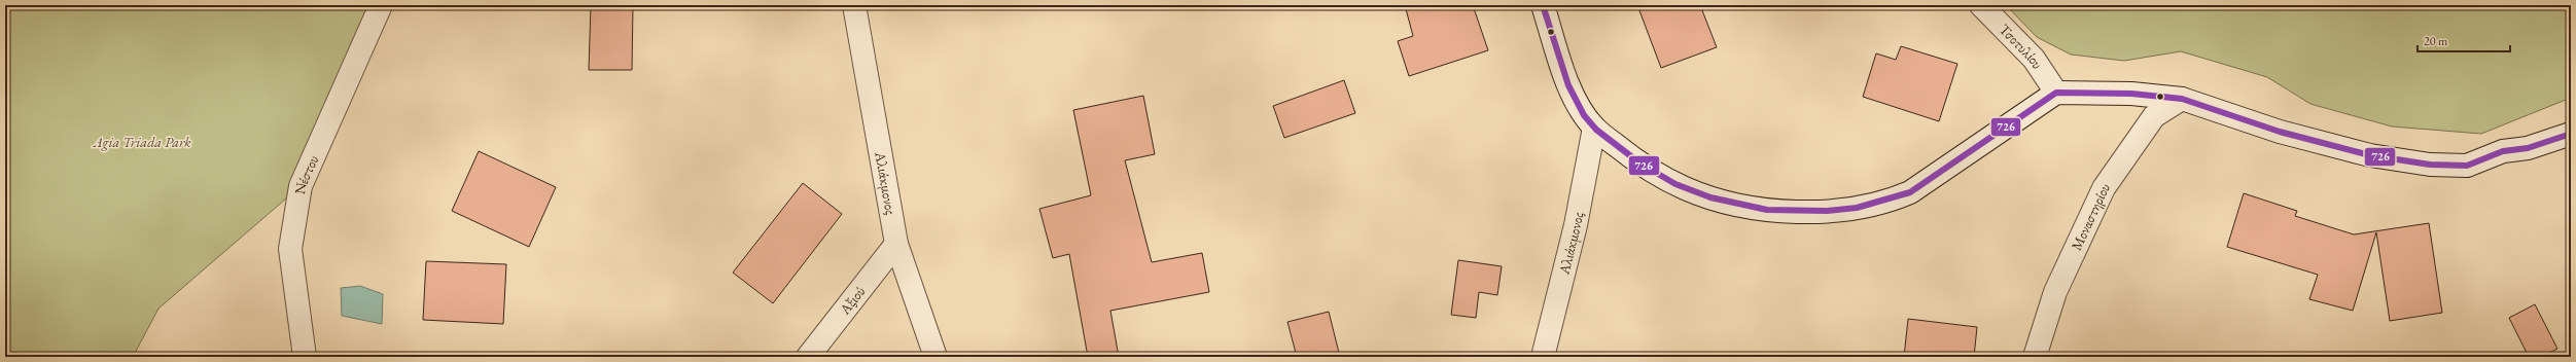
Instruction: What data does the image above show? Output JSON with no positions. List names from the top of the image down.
{
  "streets": {
    "street": [
      "Τσοτυλίου",
      "Νέστου",
      "Αλιάκμονος",
      "Μοναστηρίου",
      "Αξιού"
    ]
  },
  "crossings": [
    ["Αλιάκμονος", "Αξιού"]
  ],
  "parks": ["Agia Triada Park"],
  "lines": ["transit line 726"],
  "scale_bar": "20 m"
}
